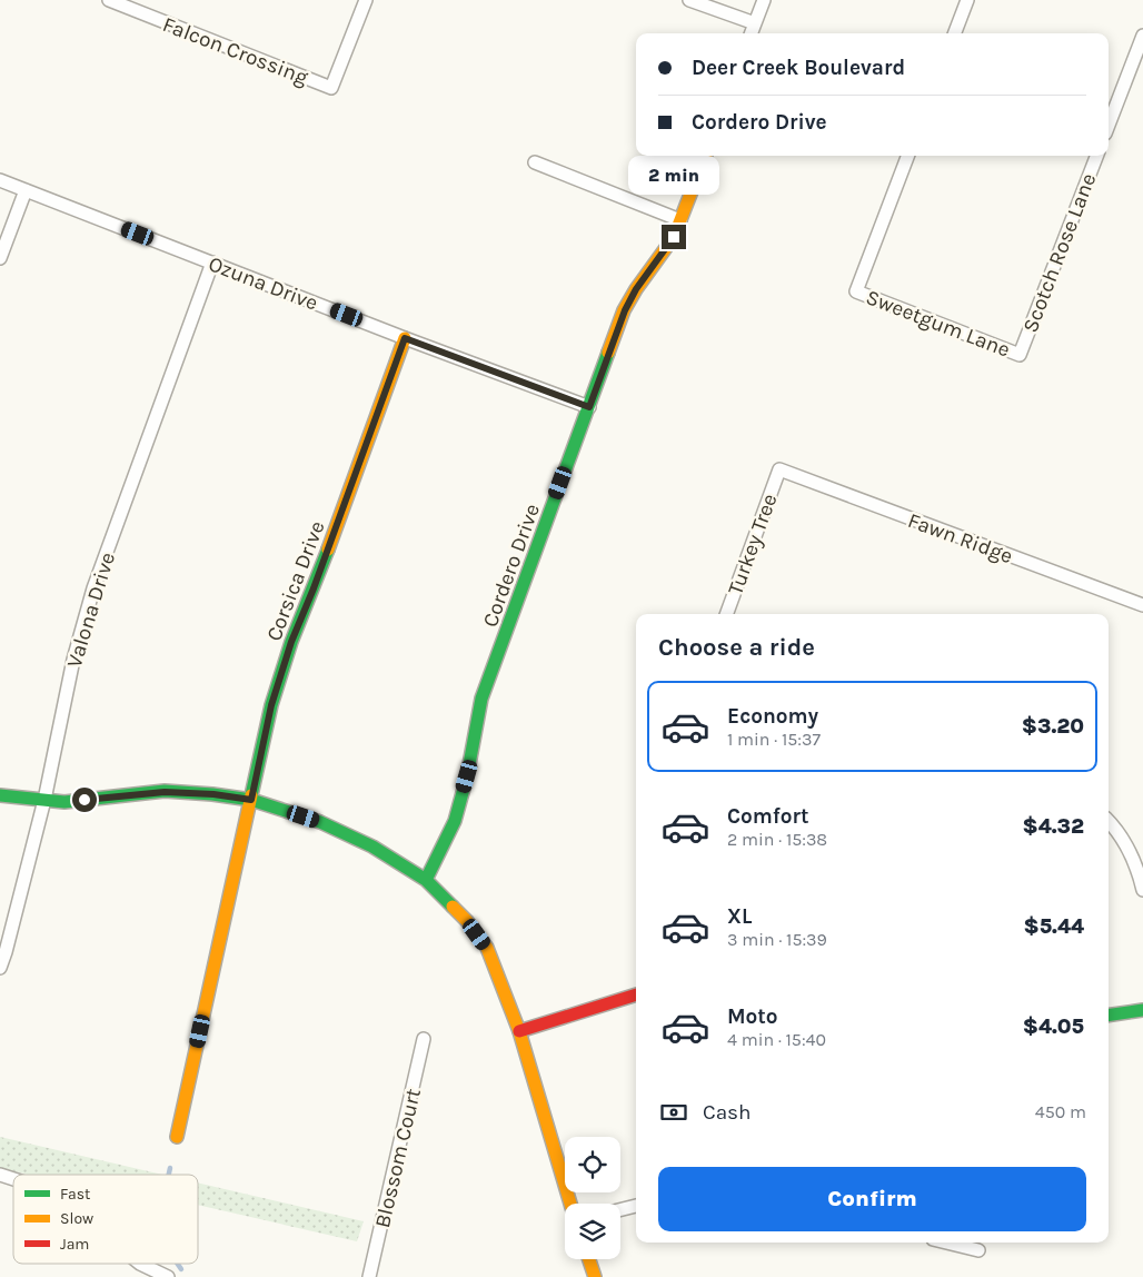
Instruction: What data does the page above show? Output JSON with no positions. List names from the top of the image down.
{
  "streets": {
    "street": [
      "Falcon Crossing",
      "Scotch Rose Lane",
      "Ozuna Drive",
      "Sweetgum Lane",
      "Fawn Ridge",
      "Turkey Tree",
      "Cordero Drive",
      "Corsica Drive",
      "Valona Drive",
      "Blossom Court"
    ]
  },
  "crossings": [
    ["Scotch Rose Lane", "Sweetgum Lane"],
    ["Ozuna Drive", "Cordero Drive"],
    ["Ozuna Drive", "Corsica Drive"],
    ["Ozuna Drive", "Valona Drive"],
    ["Fawn Ridge", "Turkey Tree"]
  ],
  "legend": ["Fast", "Slow", "Jam"],
  "page": {
    "banner": ["Deer Creek Boulevard", "Cordero Drive"],
    "bubble": "2 min",
    "heading": "Choose a ride",
    "list": [
      {
        "name": "Economy",
        "note": "1 min · 15:37",
        "value": "$3.20"
      },
      {
        "name": "Comfort",
        "note": "2 min · 15:38",
        "value": "$4.32"
      },
      {
        "name": "XL",
        "note": "3 min · 15:39",
        "value": "$5.44"
      },
      {
        "name": "Moto",
        "note": "4 min · 15:40",
        "value": "$4.05"
      }
    ],
    "pay": ["Cash", "450 m"],
    "buttons": "Confirm"
  }
}
